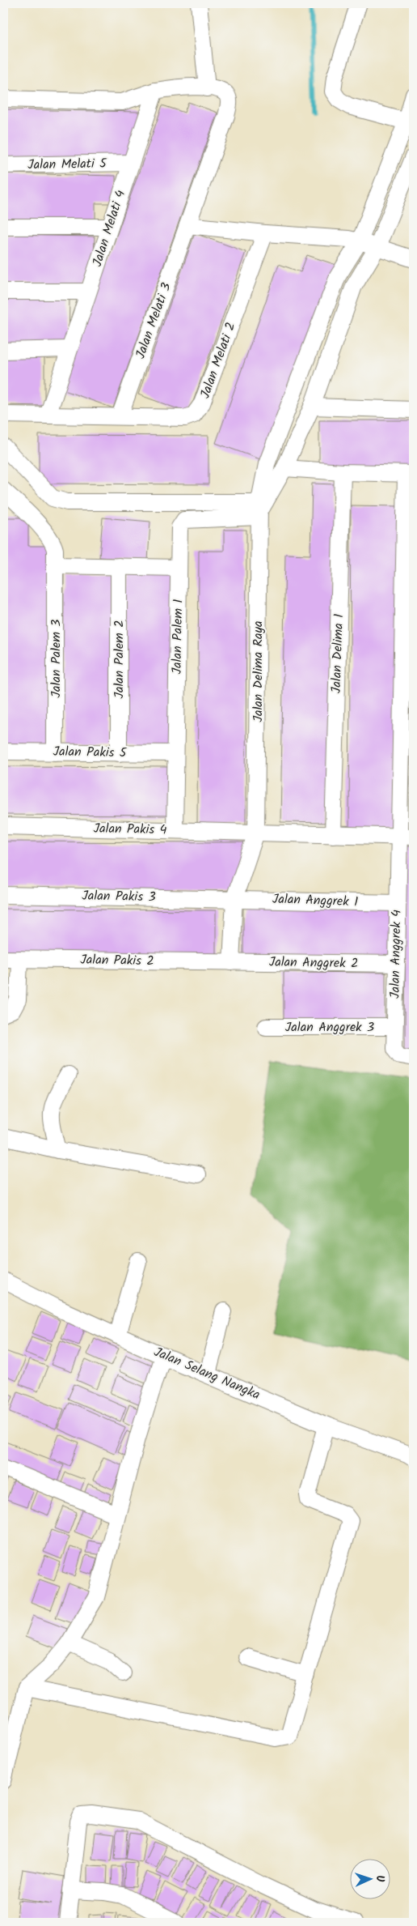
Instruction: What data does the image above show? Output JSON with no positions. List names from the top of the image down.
{
  "streets": {
    "street": [
      "Jalan Melati 5",
      "Jalan Melati 4",
      "Jalan Melati 3",
      "Jalan Melati 2",
      "Jalan Palem 1",
      "Jalan Delima 1",
      "Jalan Palem 3",
      "Jalan Palem 2",
      "Jalan Delima Raya",
      "Jalan Pakis 5",
      "Jalan Pakis 4",
      "Jalan Pakis 3",
      "Jalan Anggrek 1",
      "Jalan Anggrek 4",
      "Jalan Pakis 2",
      "Jalan Anggrek 2",
      "Jalan Anggrek 3",
      "Jalan Selang Nangka"
    ]
  },
  "crossings": [
    ["Jalan Melati 5", "Jalan Melati 4"],
    ["Jalan Melati 4", "Jalan Melati 2"],
    ["Jalan Melati 3", "Jalan Melati 2"],
    ["Jalan Palem 1", "Jalan Delima Raya"],
    ["Jalan Palem 1", "Jalan Pakis 5"],
    ["Jalan Palem 1", "Jalan Pakis 4"],
    ["Jalan Delima 1", "Jalan Pakis 4"],
    ["Jalan Palem 3", "Jalan Pakis 5"],
    ["Jalan Palem 2", "Jalan Pakis 5"],
    ["Jalan Delima Raya", "Jalan Pakis 4"],
    ["Jalan Delima Raya", "Jalan Pakis 3"],
    ["Jalan Delima Raya", "Jalan Anggrek 1"],
    ["Jalan Delima Raya", "Jalan Pakis 2"],
    ["Jalan Delima Raya", "Jalan Anggrek 2"],
    ["Jalan Pakis 4", "Jalan Anggrek 4"],
    ["Jalan Pakis 3", "Jalan Anggrek 1"],
    ["Jalan Anggrek 1", "Jalan Anggrek 4"],
    ["Jalan Anggrek 4", "Jalan Anggrek 2"],
    ["Jalan Anggrek 4", "Jalan Anggrek 3"],
    ["Jalan Pakis 2", "Jalan Anggrek 2"]
  ],
  "north": "right"
}
